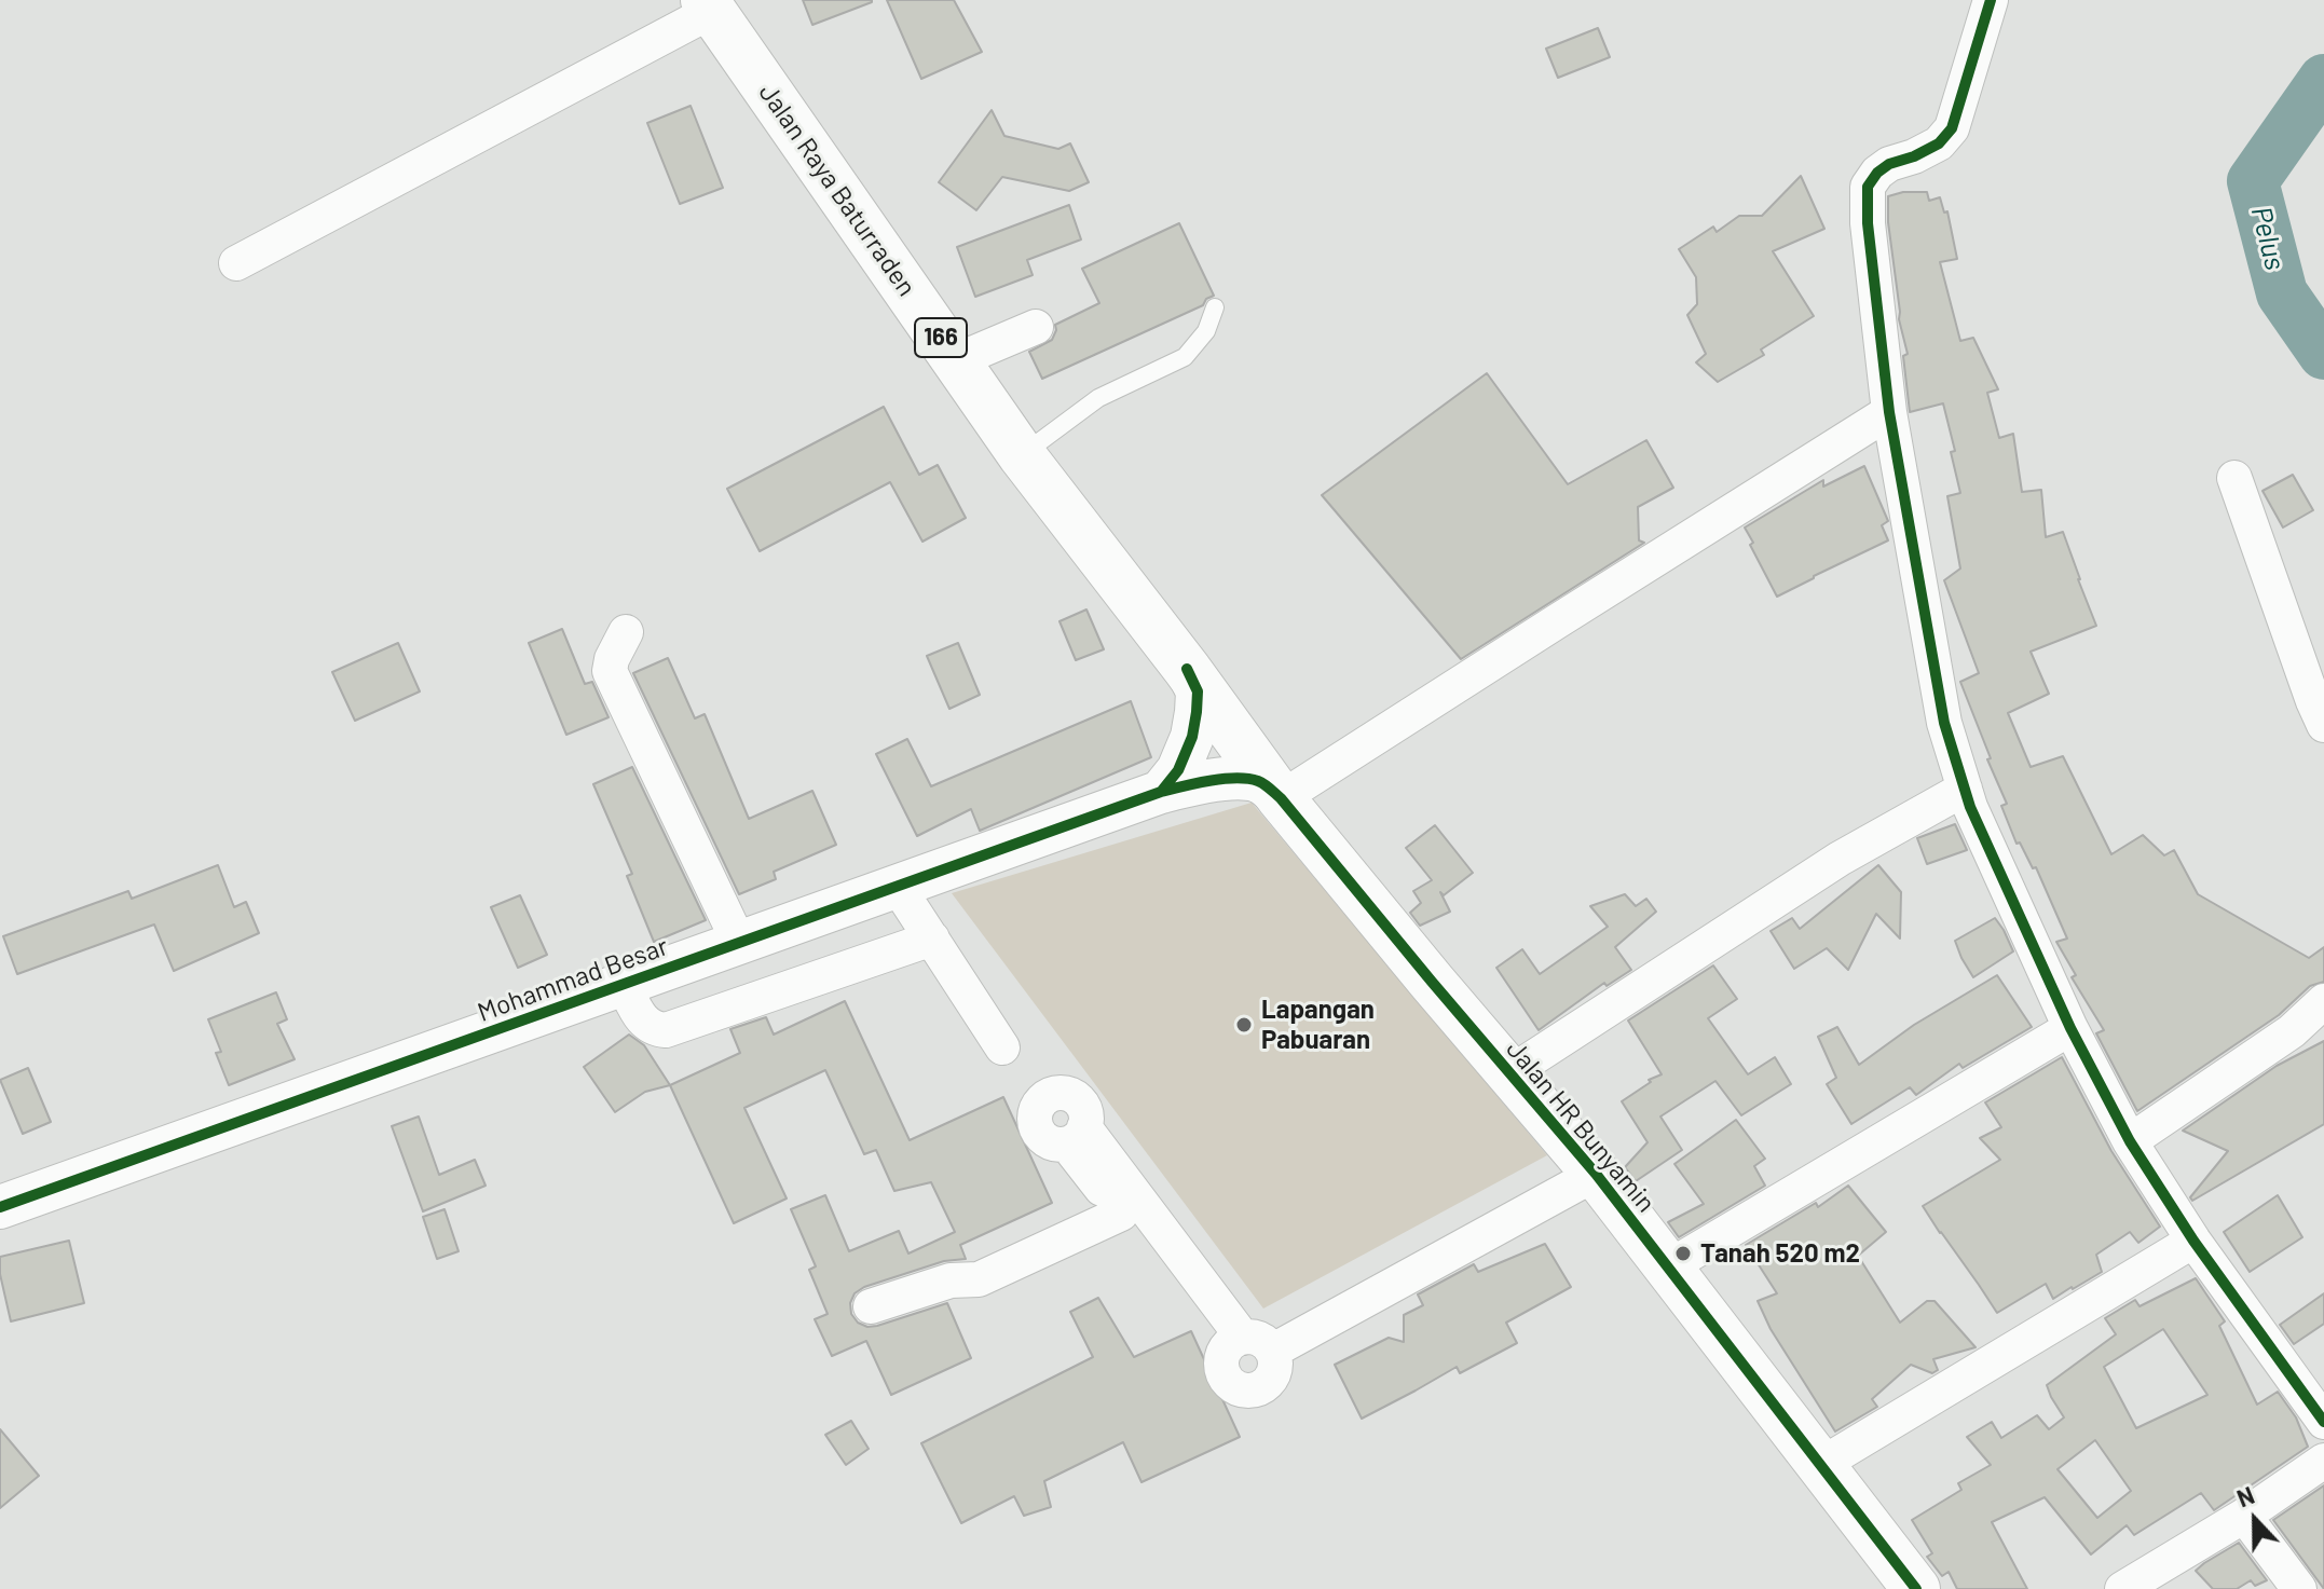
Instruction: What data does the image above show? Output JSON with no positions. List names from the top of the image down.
{
  "streets": {
    "main road": ["Jalan Raya Baturraden", "166", "Jalan HR Bunyamin"],
    "street": ["Mohammad Besar"]
  },
  "crossings": [
    ["Jalan Raya Baturraden", "Mohammad Besar"],
    ["Jalan Raya Baturraden", "Jalan HR Bunyamin"],
    ["Mohammad Besar", "Jalan HR Bunyamin"]
  ],
  "water": ["Pelus"],
  "places": ["Lapangan Pabuaran", "Tanah 520 m2"],
  "north": "top"
}
